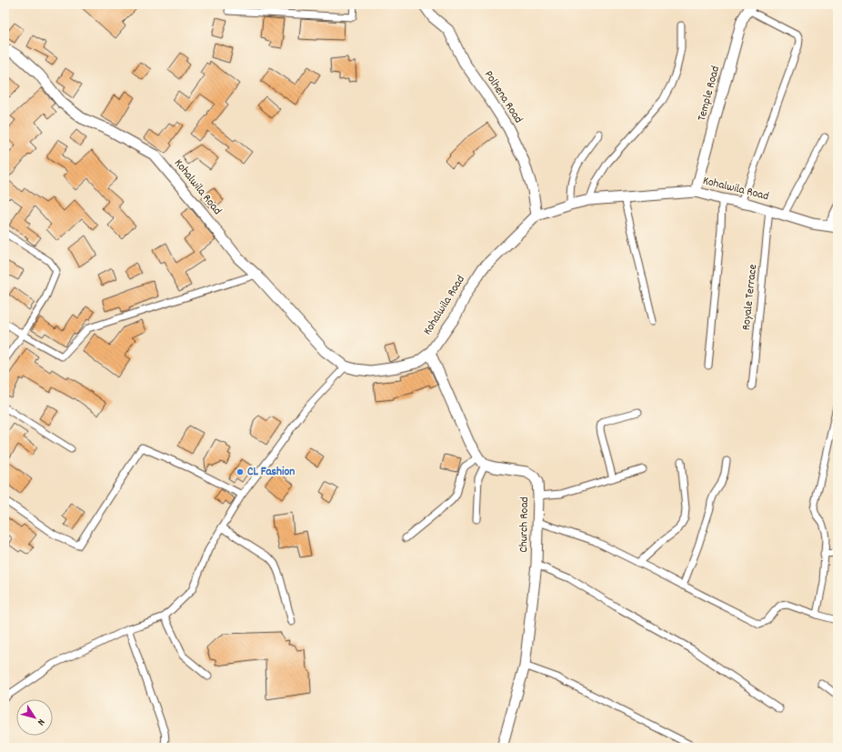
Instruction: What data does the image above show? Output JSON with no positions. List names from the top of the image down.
{
  "streets": {
    "street": [
      "Temple Road",
      "Polhena Road",
      "Kohalwila Road",
      "Royale Terrace",
      "Church Road"
    ]
  },
  "crossings": [
    ["Temple Road", "Kohalwila Road"],
    ["Polhena Road", "Kohalwila Road"],
    ["Kohalwila Road", "Royale Terrace"]
  ],
  "places": ["CL Fashion"],
  "north": "bottom right"
}
